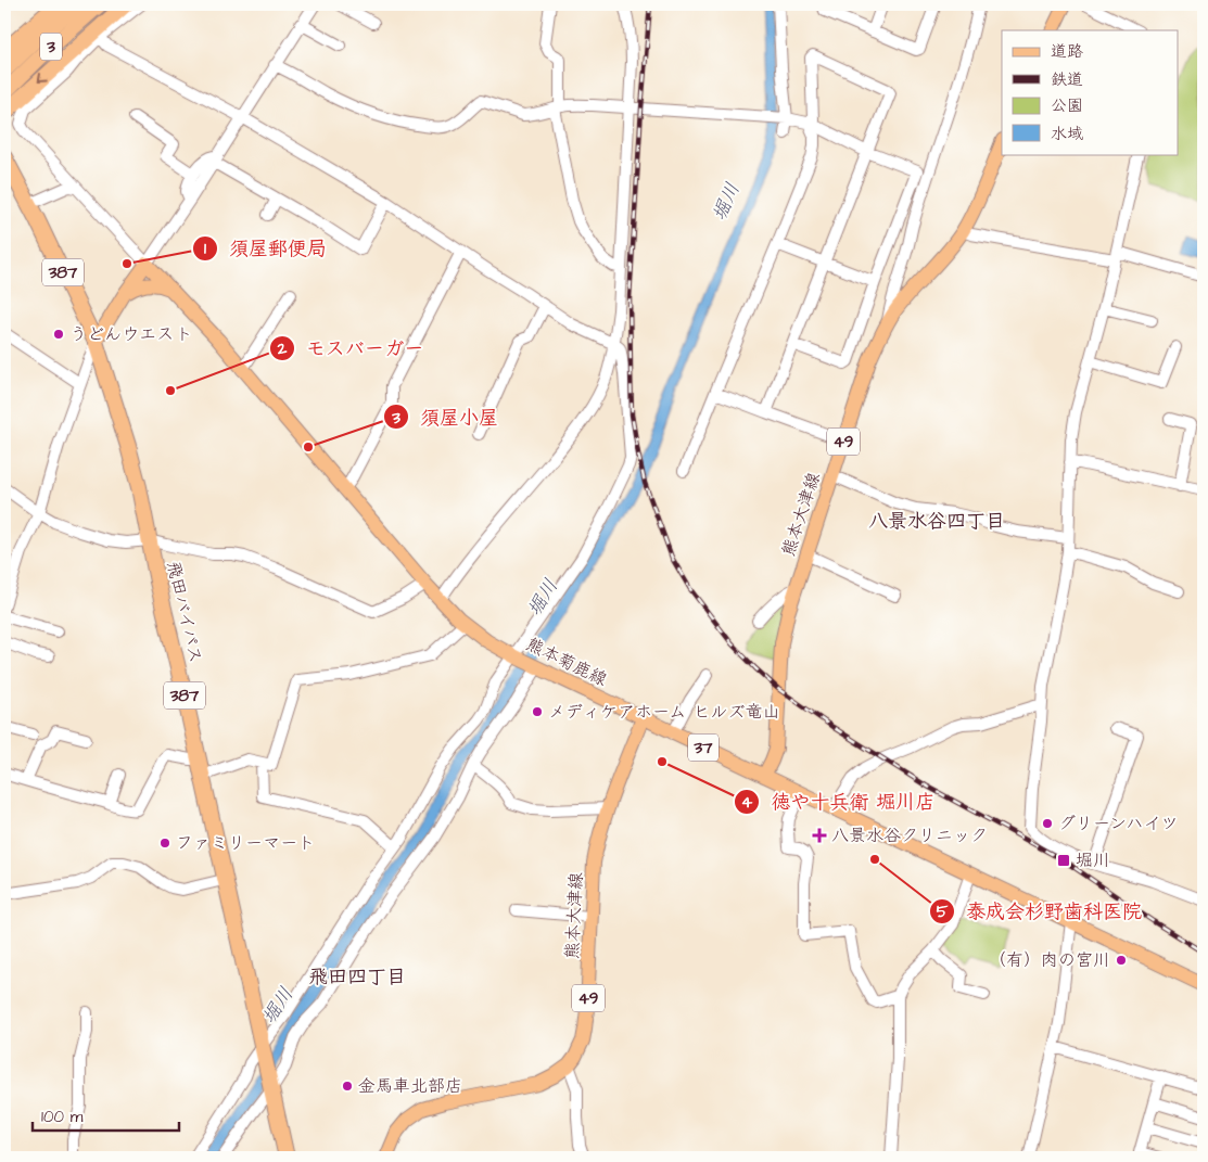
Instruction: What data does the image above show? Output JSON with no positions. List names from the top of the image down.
{
  "streets": {
    "highway": ["3", "387", "飛田バイパス"],
    "main road": [
      "49",
      "熊本大津線",
      "熊本菊鹿線",
      "37"
    ]
  },
  "crossings": [
    ["熊本大津線", "熊本菊鹿線"]
  ],
  "districts": ["八景水谷四丁目", "飛田四丁目"],
  "water": ["堀川"],
  "places": {
    "other": [
      "須屋郵便局",
      "うどんウエスト",
      "モスバーガー",
      "須屋小屋",
      "メディケアホーム ヒルズ竜山",
      "徳や十兵衛 堀川店",
      "グリーンハイツ",
      "ファミリーマート",
      "泰成会杉野歯科医院",
      "（有）肉の宮川",
      "金馬車北部店"
    ],
    "health": ["八景水谷クリニック"],
    "transit": ["堀川"]
  },
  "legend": [
    "道路",
    "鉄道",
    "公園",
    "水域"
  ],
  "scale_bar": "100 m"
}
